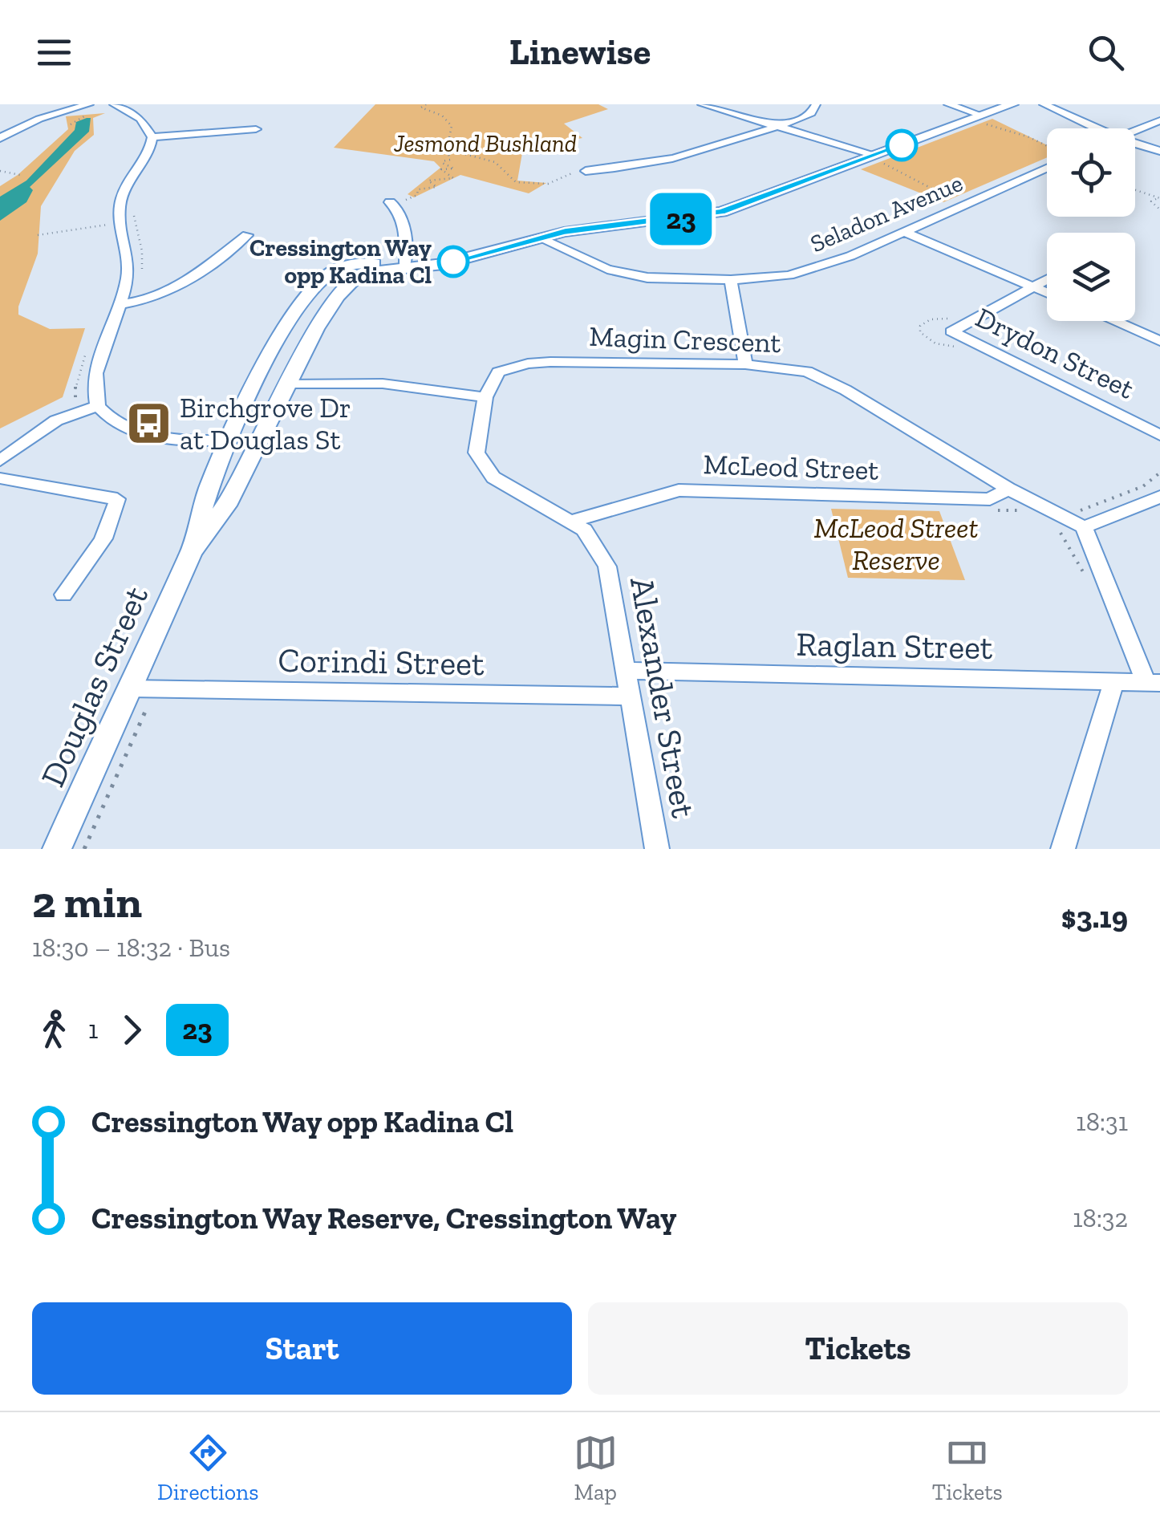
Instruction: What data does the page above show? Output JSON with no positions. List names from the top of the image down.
{
  "streets": {
    "street": [
      "Seladon Avenue",
      "Magin Crescent",
      "Drydon Street",
      "McLeod Street",
      "Raglan Street",
      "Corindi Street",
      "Douglas Street",
      "Alexander Street"
    ]
  },
  "crossings": [
    ["Magin Crescent", "McLeod Street"],
    ["McLeod Street", "Alexander Street"],
    ["Raglan Street", "Alexander Street"],
    ["Corindi Street", "Douglas Street"],
    ["Corindi Street", "Alexander Street"]
  ],
  "parks": ["Jesmond Bushland", "McLeod Street Reserve"],
  "places": {
    "other": ["Cressington Way opp Kadina Cl"],
    "bus stop": ["Birchgrove Dr at Douglas St"]
  },
  "lines": ["bus line 23"],
  "page": {
    "header": "Linewise",
    "on_map": "23",
    "heading": ["2 min", "18:30 – 18:32 · Bus", "$3.19"],
    "legs": ["1", "23"],
    "list": [
      {
        "name": "Cressington Way opp Kadina Cl",
        "value": "18:31"
      },
      {
        "name": "Cressington Way Reserve, Cressington Way",
        "value": "18:32"
      }
    ],
    "buttons": ["Start", "Tickets"],
    "tabs": ["Directions", "Map", "Tickets"]
  }
}
